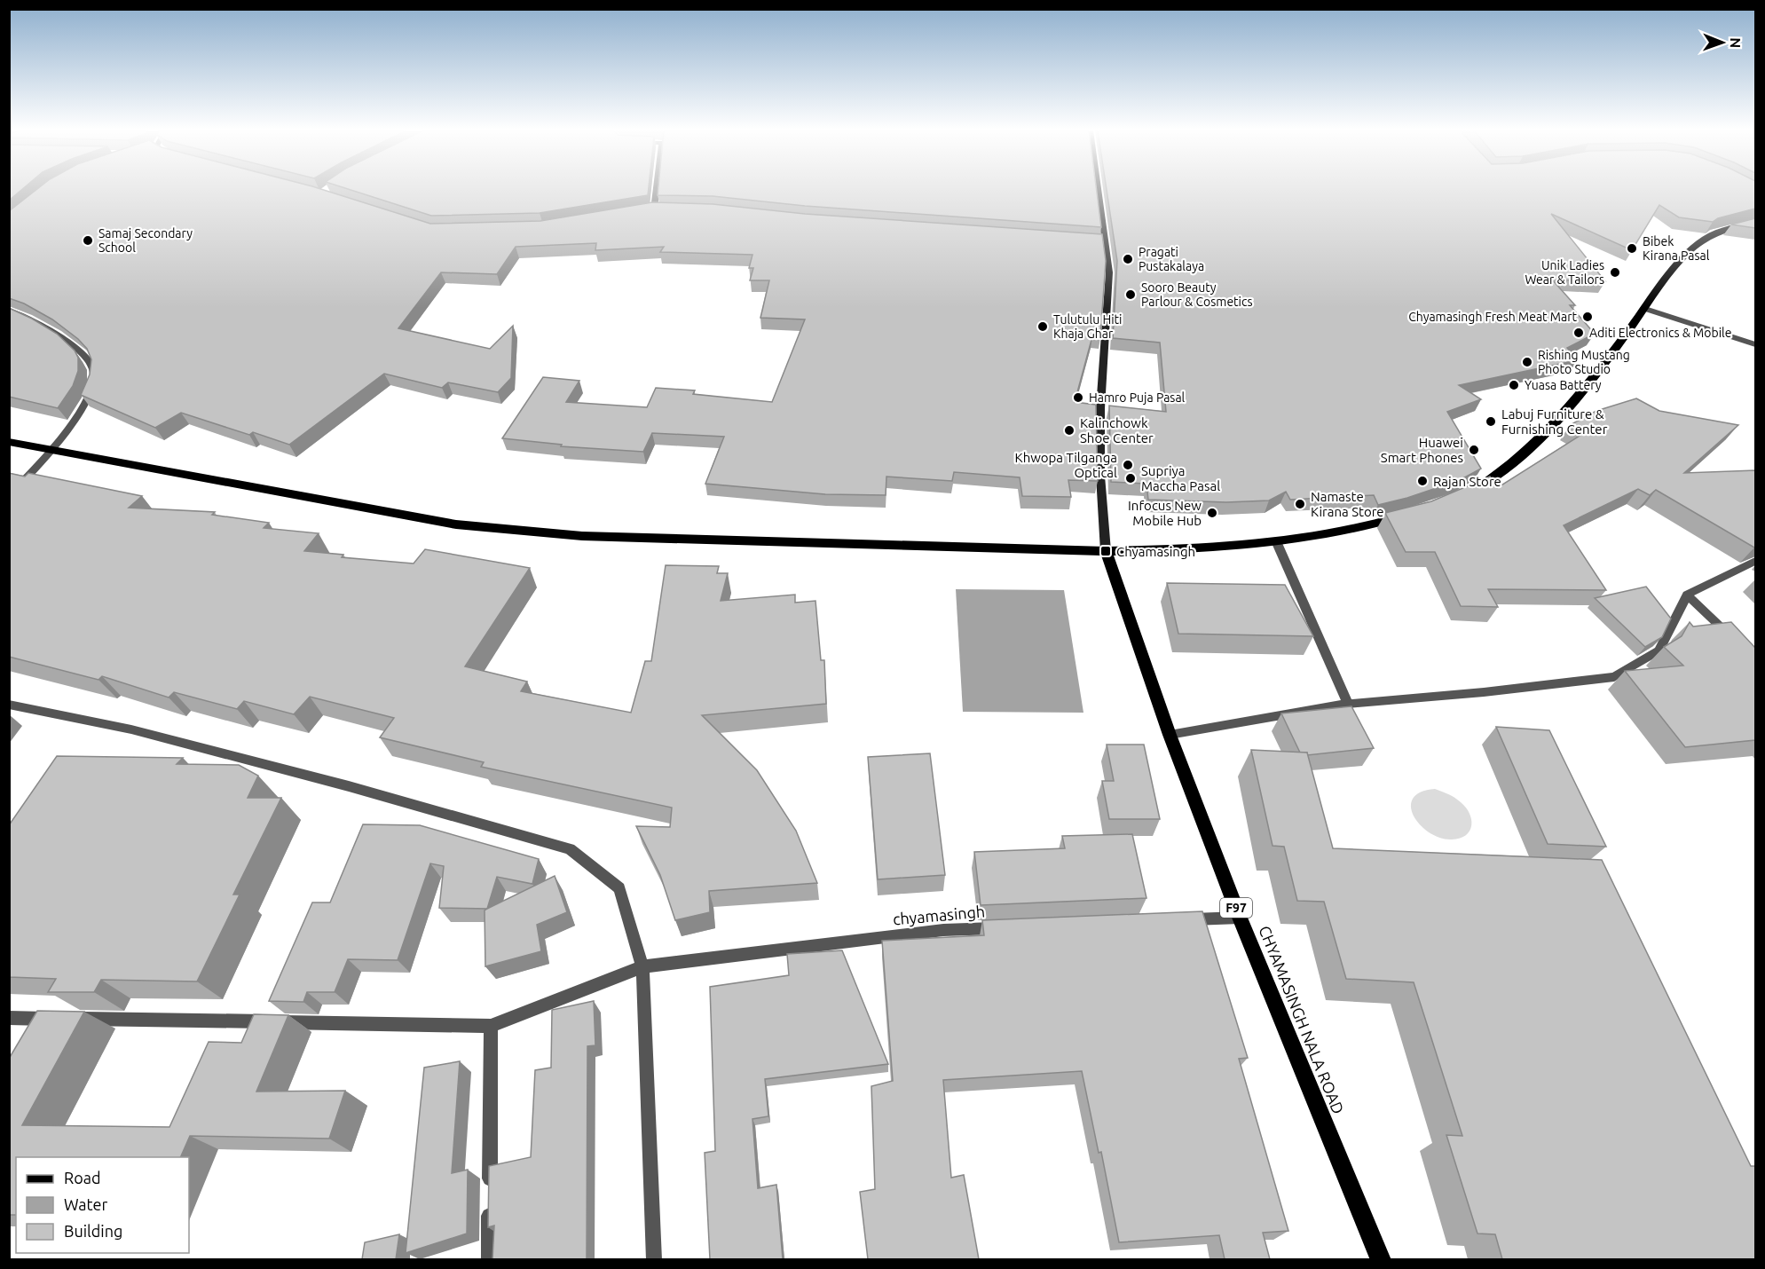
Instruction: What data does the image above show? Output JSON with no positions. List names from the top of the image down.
{
  "streets": {
    "main road": ["F97", "CHYAMASINGH NALA ROAD"],
    "street": ["chyamasingh"]
  },
  "places": {
    "other": [
      "Samaj Secondary School",
      "Bibek Kirana Pasal",
      "Pragati Pustakalaya",
      "Unik Ladies Wear & Tailors",
      "Sooro Beauty Parlour & Cosmetics",
      "Chyamasingh Fresh Meat Mart",
      "Tulutulu Hiti Khaja Ghar",
      "Aditi Electronics & Mobile",
      "Rishing Mustang Photo Studio",
      "Yuasa Battery",
      "Hamro Puja Pasal",
      "Labuj Furniture & Furnishing Center",
      "Kalinchowk Shoe Center",
      "Huawei Smart Phones",
      "Khwopa Tilganga Optical",
      "Supriya Maccha Pasal",
      "Rajan Store",
      "Namaste Kirana Store",
      "Infocus New Mobile Hub"
    ],
    "transit": ["Chyamasingh"]
  },
  "legend": ["Road", "Water", "Building"],
  "north": "right"
}
